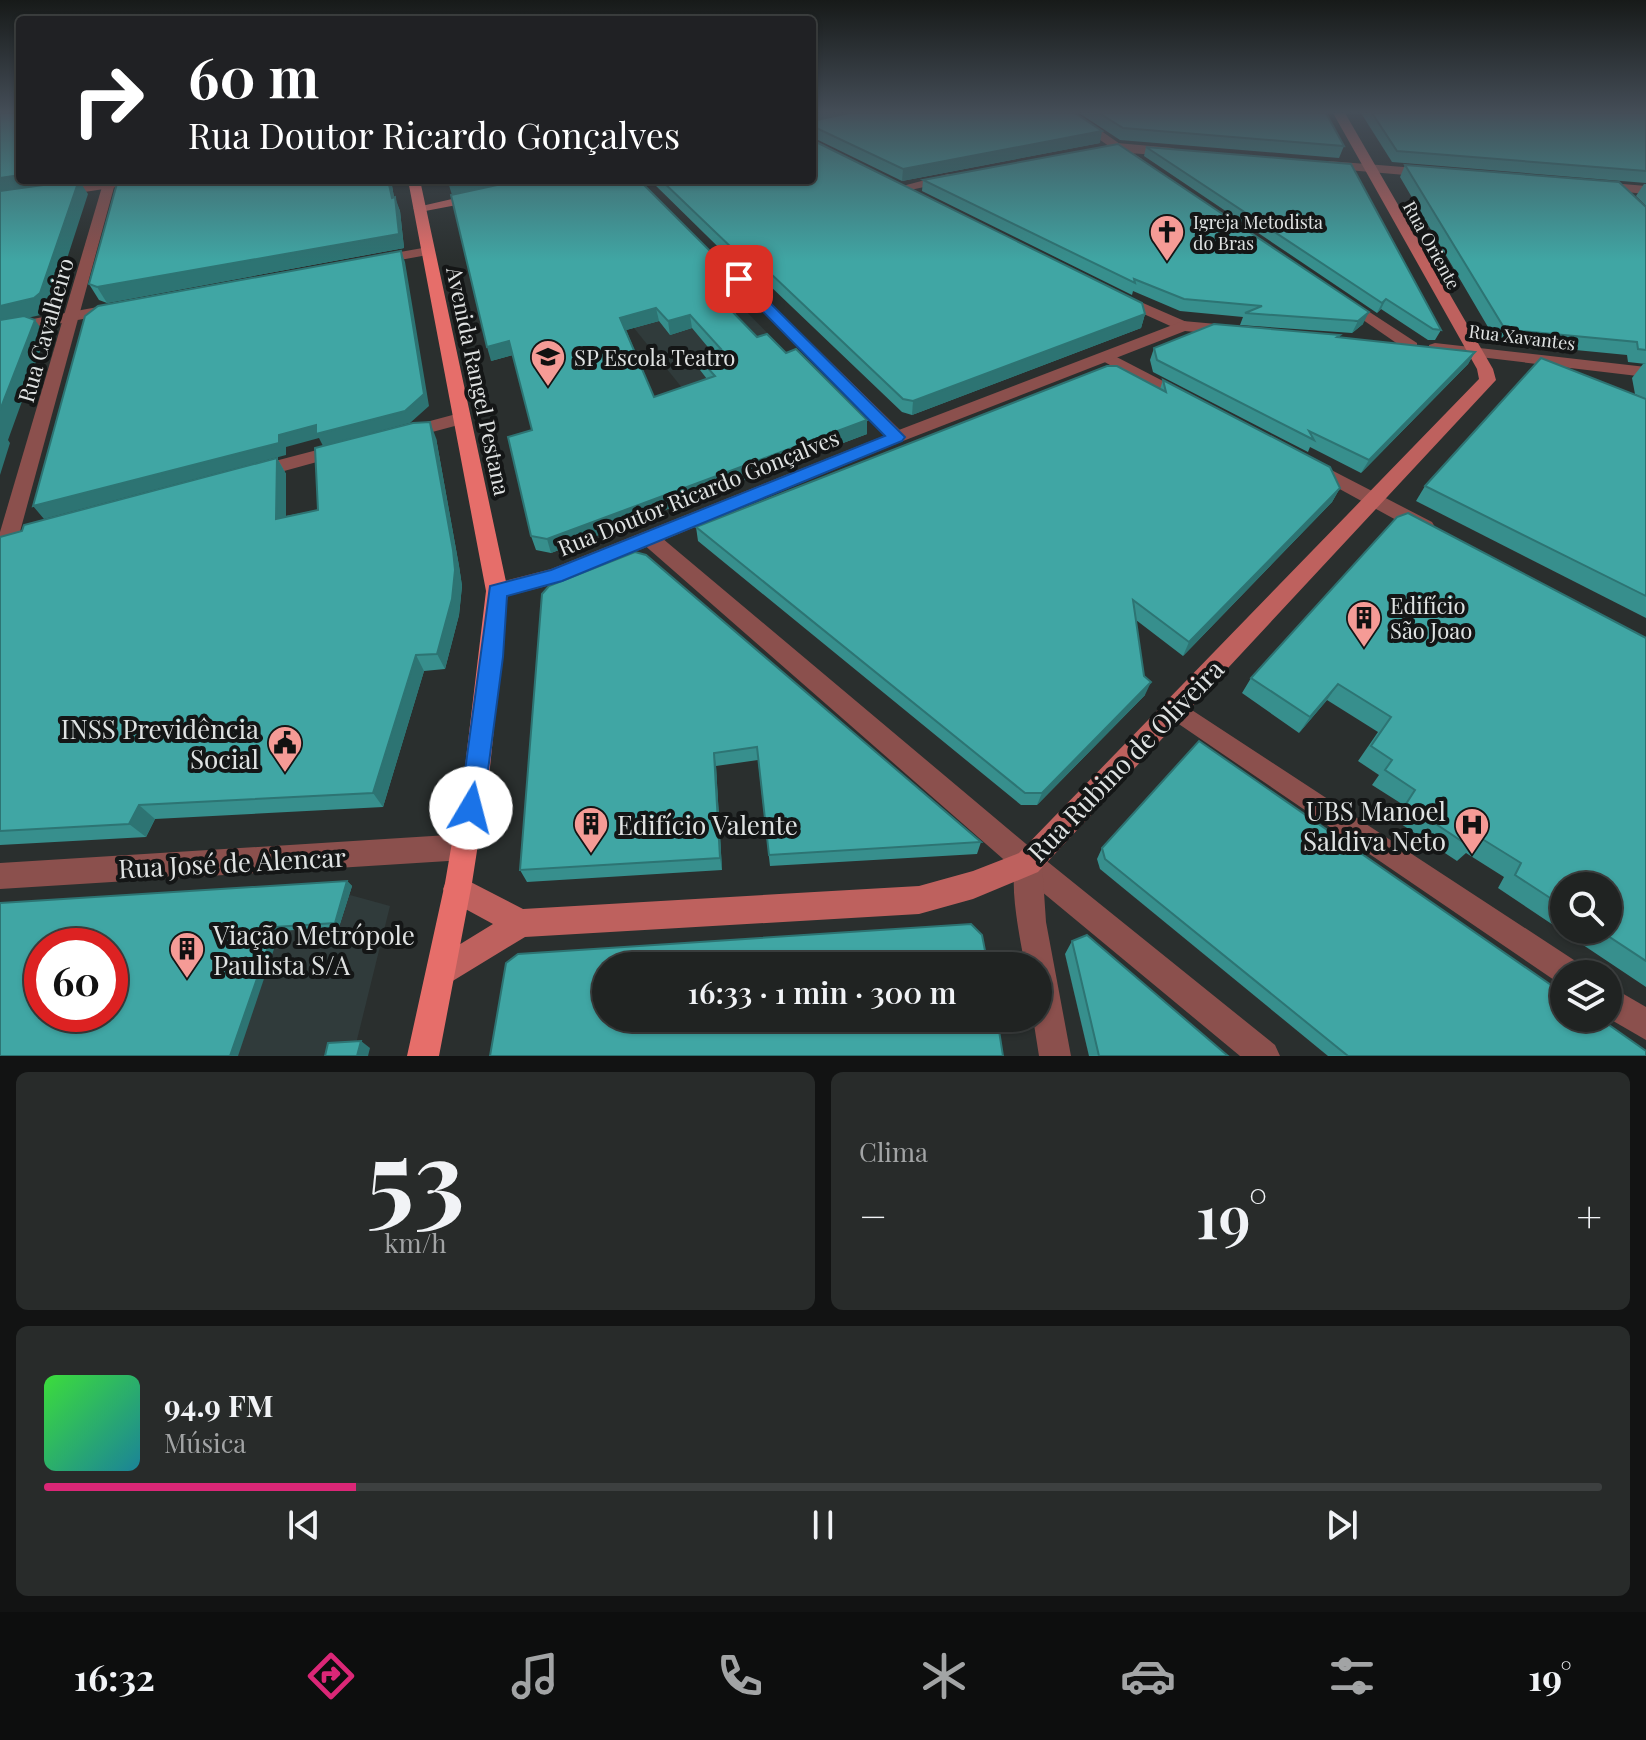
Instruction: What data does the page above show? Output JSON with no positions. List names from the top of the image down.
{
  "streets": {
    "main road": ["Rua Oriente", "Avenida Rangel Pestana", "Rua Rubino de Oliveira"],
    "street": [
      "Rua Cavalheiro",
      "Rua Xavantes",
      "Rua Doutor Ricardo Gonçalves",
      "Rua José de Alencar"
    ]
  },
  "crossings": [
    ["Rua Oriente", "Rua Xavantes"],
    ["Rua Oriente", "Rua Rubino de Oliveira"],
    ["Rua Xavantes", "Rua Rubino de Oliveira"],
    ["Avenida Rangel Pestana", "Rua Doutor Ricardo Gonçalves"],
    ["Avenida Rangel Pestana", "Rua Rubino de Oliveira"],
    ["Avenida Rangel Pestana", "Rua José de Alencar"]
  ],
  "places": {
    "church": ["Igreja Metodista do Bras"],
    "school or university": ["SP Escola Teatro"],
    "building": ["Edifício São Joao", "Edifício Valente", "Viação Metrópole Paulista S/A"],
    "public building": ["INSS Previdência Social"],
    "hospital": ["UBS Manoel Saldiva Neto"]
  },
  "page": {
    "turn": ["60 m", "Rua Doutor Ricardo Gonçalves"],
    "limit": "60",
    "trip": "16:33 · 1 min · 300 m",
    "tile": [
      ["53", "km/h"],
      "Clima"
    ],
    "heat": ["−", "19°", "+"],
    "song": ["94.9 FM", "Música"],
    "tabs": ["16:32", "19°"]
  }
}
